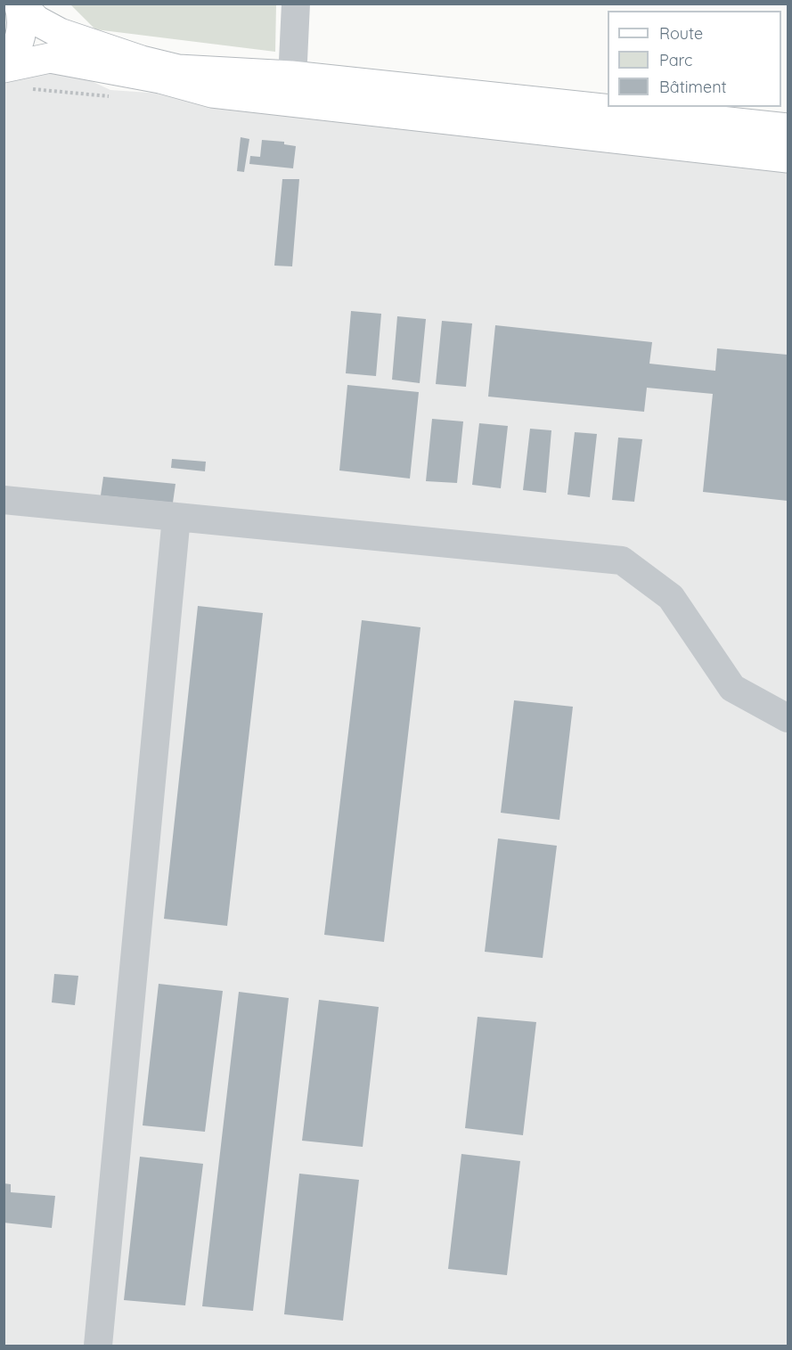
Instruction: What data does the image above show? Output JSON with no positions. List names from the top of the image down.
{
  "legend": ["Route", "Parc", "Bâtiment"]
}
